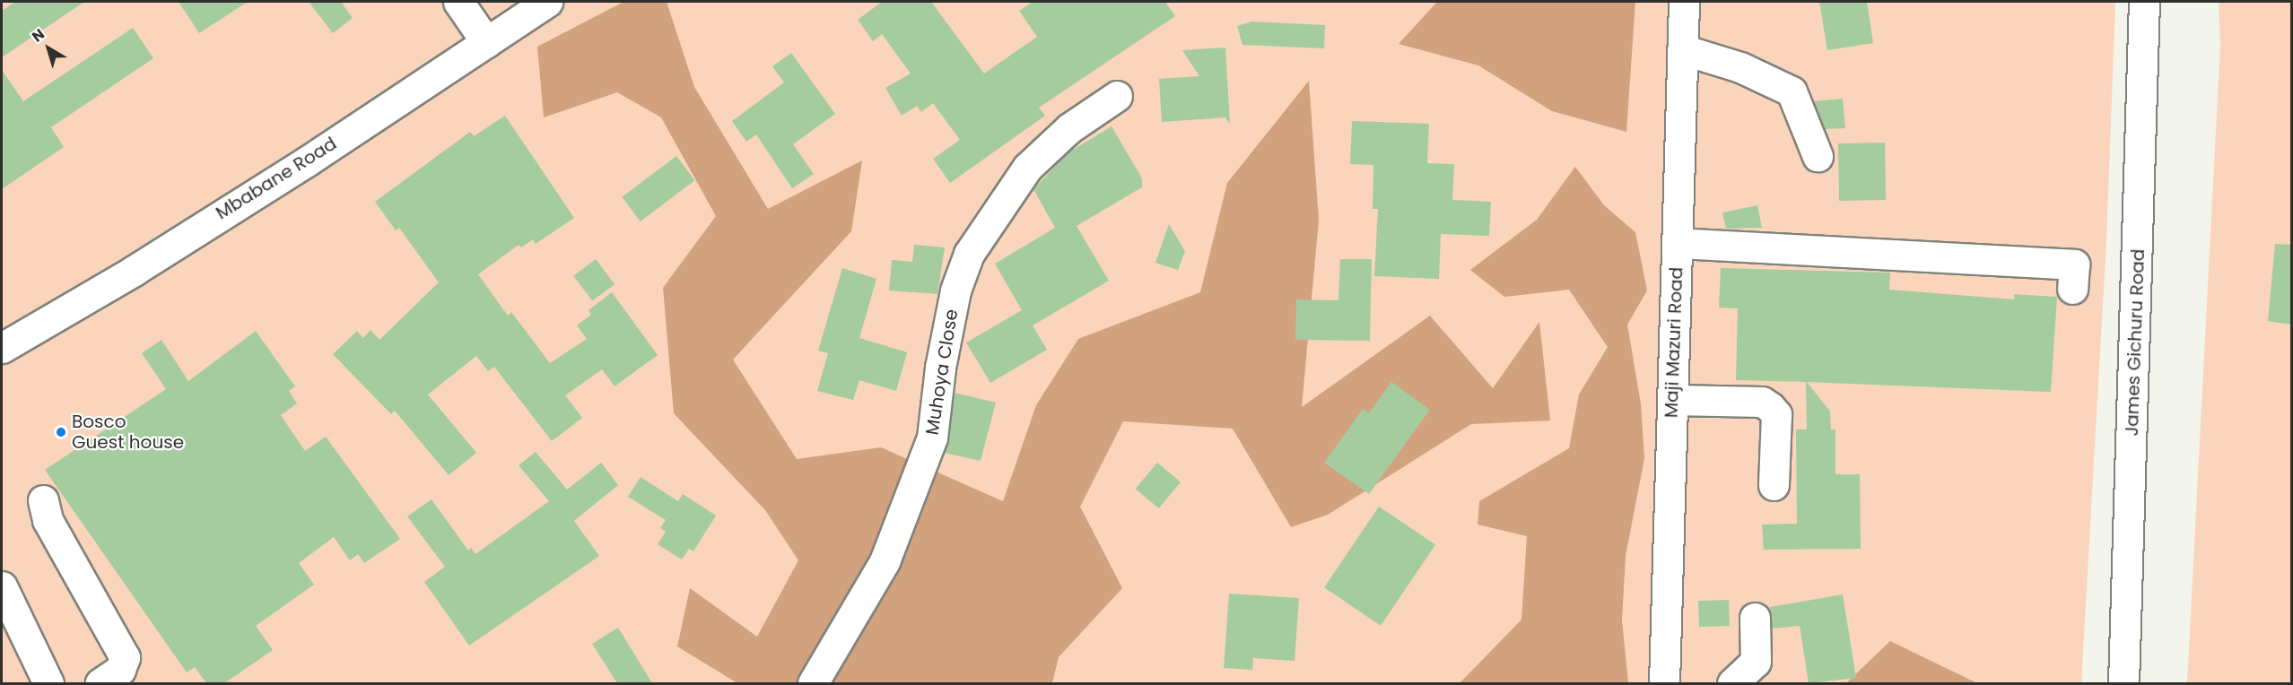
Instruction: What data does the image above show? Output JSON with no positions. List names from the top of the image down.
{
  "streets": {
    "street": [
      "Mbabane Road",
      "Maji Mazuri Road",
      "James Gichuru Road",
      "Muhoya Close"
    ]
  },
  "places": ["Bosco Guest house"],
  "north": "top left"
}
